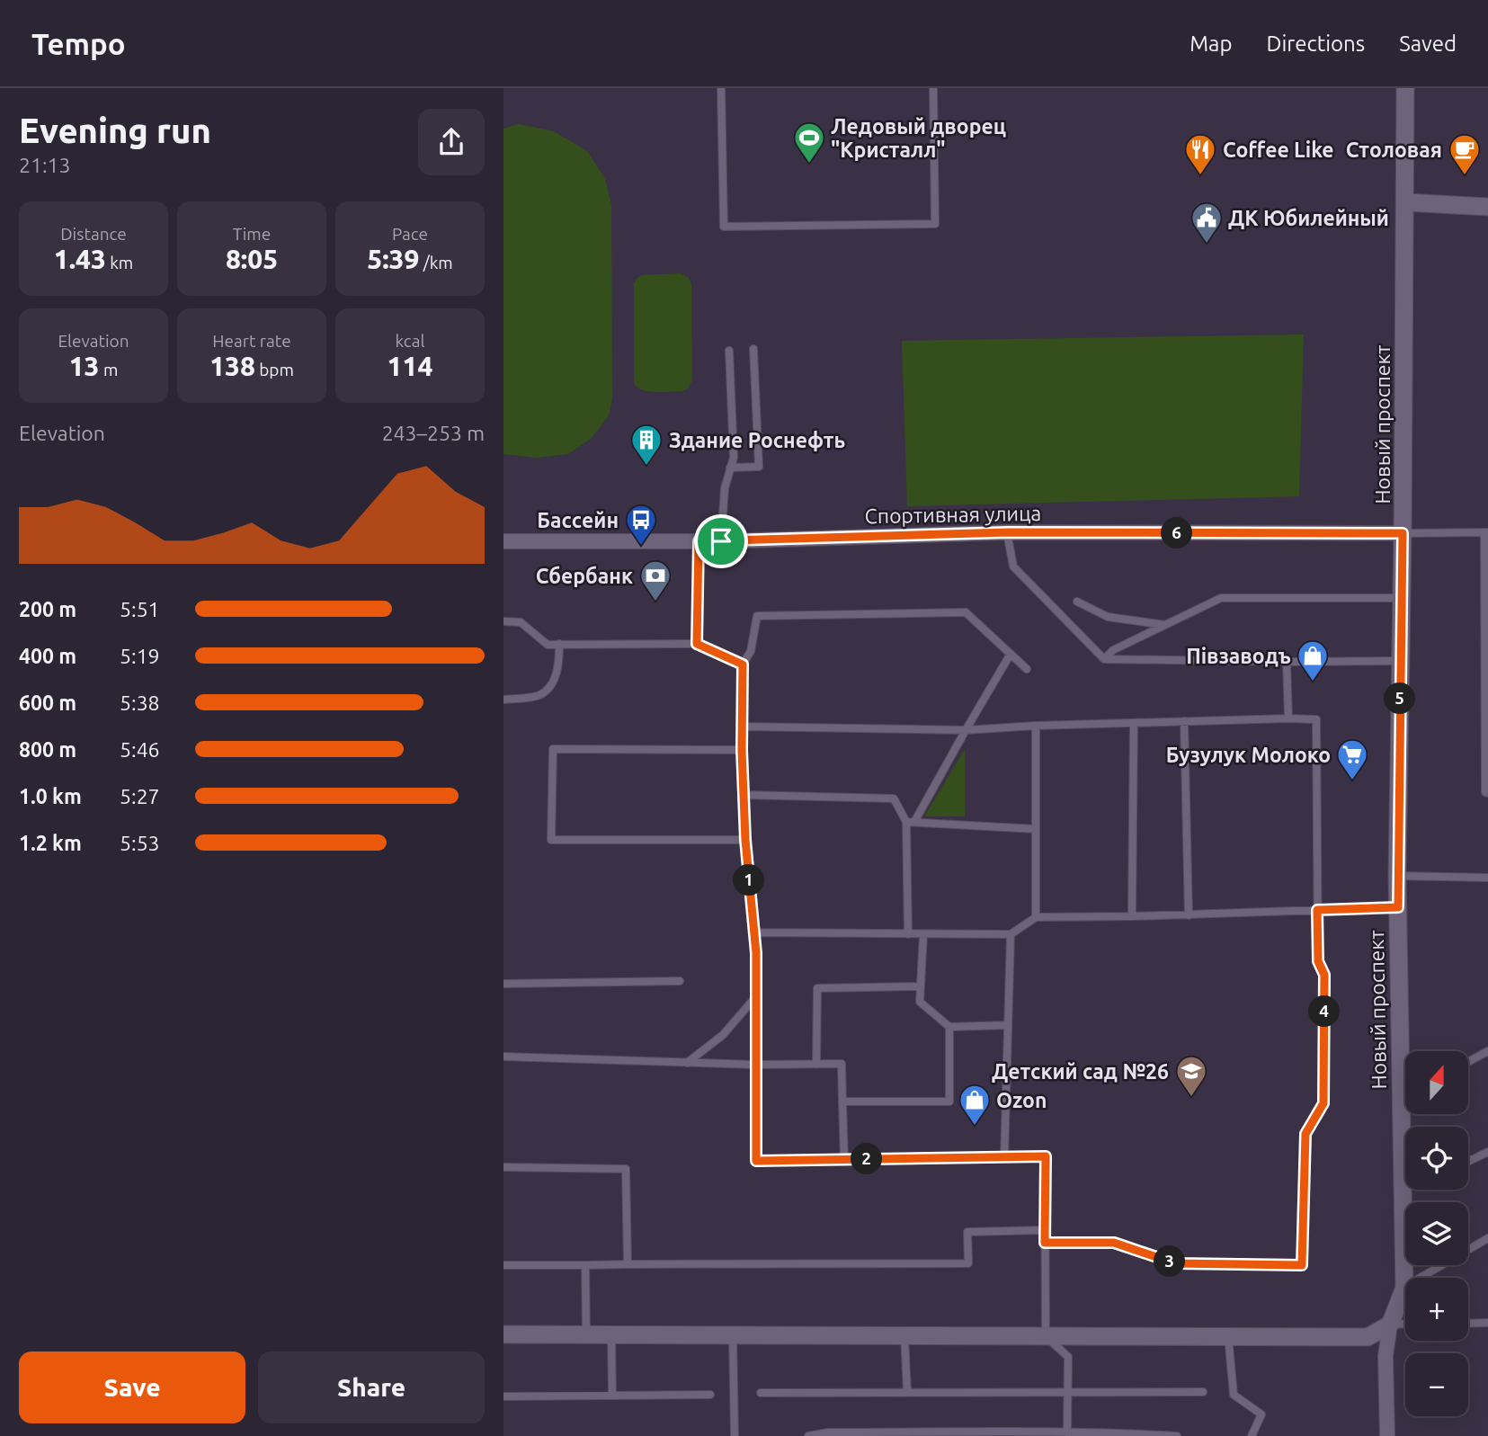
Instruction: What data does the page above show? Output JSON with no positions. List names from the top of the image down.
{
  "streets": {
    "street": ["Новый проспект", "Спортивная улица"]
  },
  "crossings": [
    ["Новый проспект", "Спортивная улица"]
  ],
  "places": {
    "sports": ["Ледовый дворец \"Кристалл\""],
    "restaurant": ["Coffee Like"],
    "cafe": ["Столовая"],
    "public building": ["ДК Юбилейный"],
    "building": ["Здание Роснефть"],
    "bus stop": ["Бассейн"],
    "bank": ["Сбербанк"],
    "shop": ["Півзаводъ", "Ozon"],
    "supermarket": ["Бузулук Молоко"],
    "school or university": ["Детский сад №26"]
  },
  "north": "top",
  "page": {
    "header": "Tempo",
    "nav": ["Map", "Directions", "Saved"],
    "heading": ["Evening run", "21:13"],
    "stats": [
      ["Distance", "1.43 km"],
      ["Time", "8:05"],
      ["Pace", "5:39 /km"],
      ["Elevation", "13 m"],
      ["Heart rate", "138 bpm"],
      ["kcal", "114"]
    ],
    "chart": ["Elevation", "243–253 m"],
    "pins": [
      "6",
      "5",
      "1",
      "4",
      "2",
      "3"
    ],
    "list": [
      {
        "name": "200 m",
        "note": "5:51"
      },
      {
        "name": "400 m",
        "note": "5:19"
      },
      {
        "name": "600 m",
        "note": "5:38"
      },
      {
        "name": "800 m",
        "note": "5:46"
      },
      {
        "name": "1.0 km",
        "note": "5:27"
      },
      {
        "name": "1.2 km",
        "note": "5:53"
      }
    ],
    "map_buttons": ["+", "−"],
    "buttons": ["Save", "Share"]
  }
}
